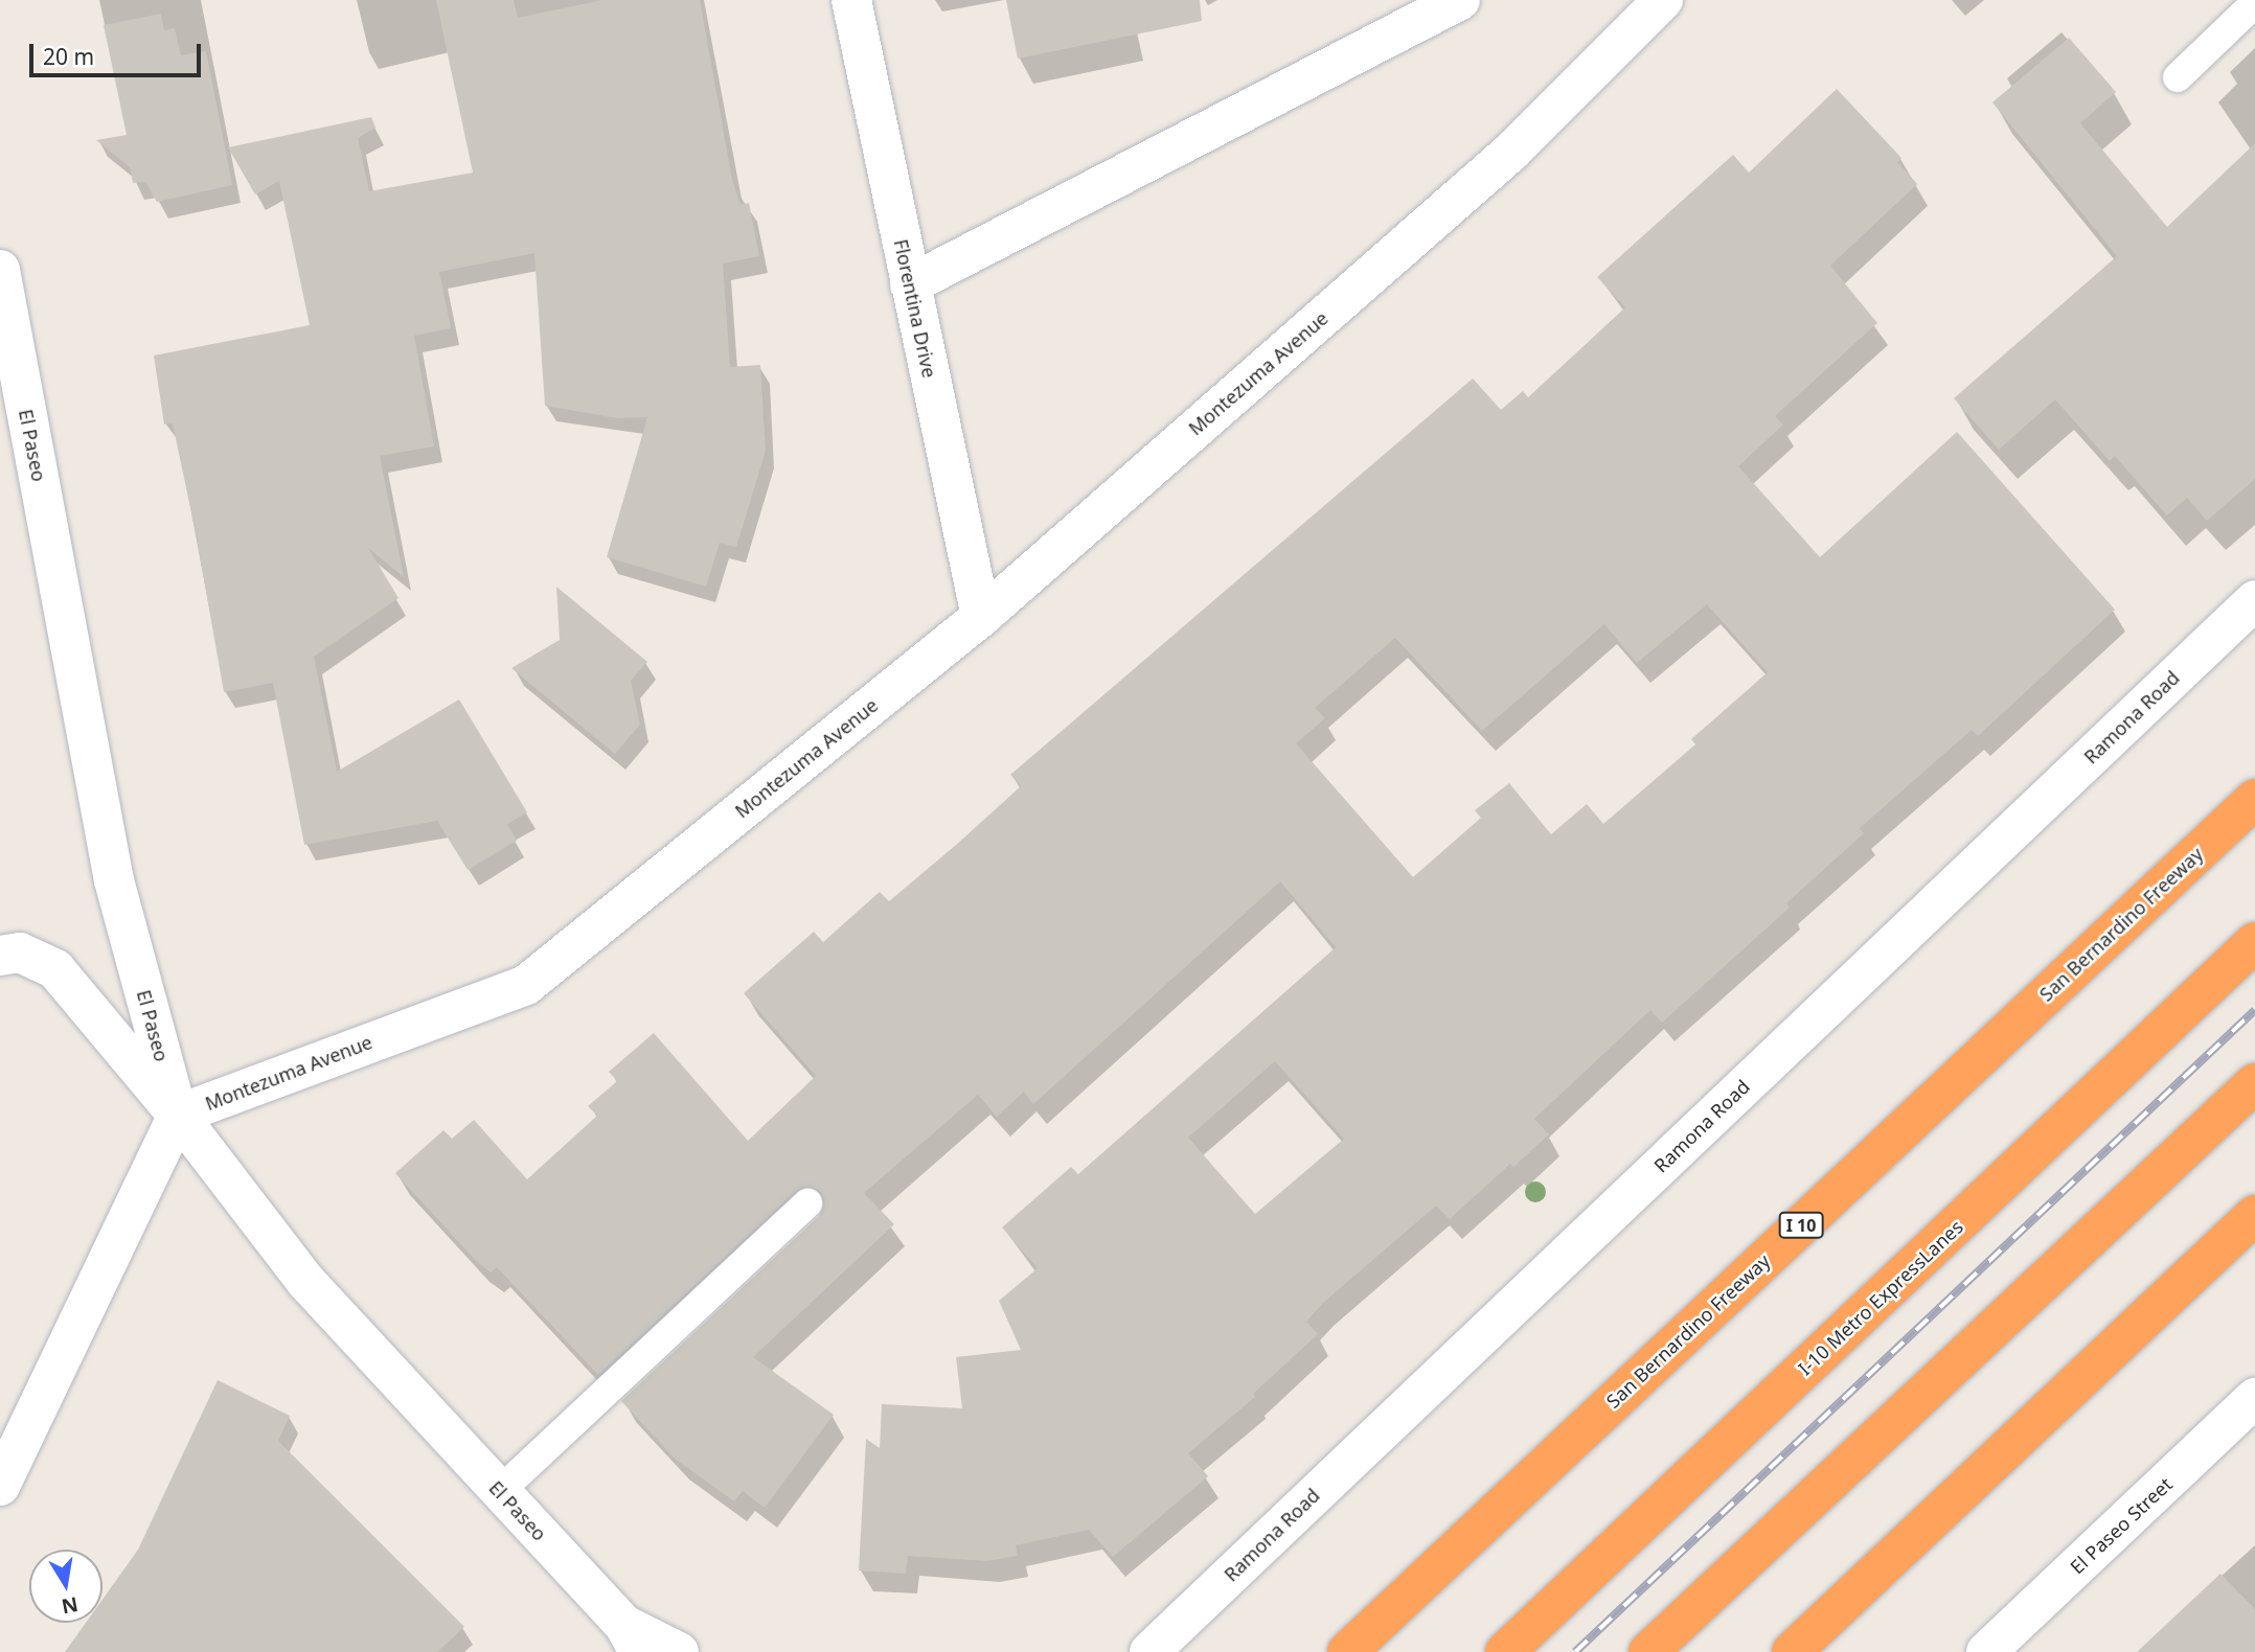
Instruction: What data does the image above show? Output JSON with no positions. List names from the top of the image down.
{
  "streets": {
    "highway": ["San Bernardino Freeway", "I 10", "I-10 Metro ExpressLanes"],
    "street": [
      "Florentina Drive",
      "Montezuma Avenue",
      "El Paseo",
      "Ramona Road",
      "El Paseo Street"
    ]
  },
  "crossings": [
    ["Florentina Drive", "Montezuma Avenue"],
    ["Montezuma Avenue", "El Paseo"]
  ],
  "scale_bar": "20 m",
  "north": "bottom"
}
